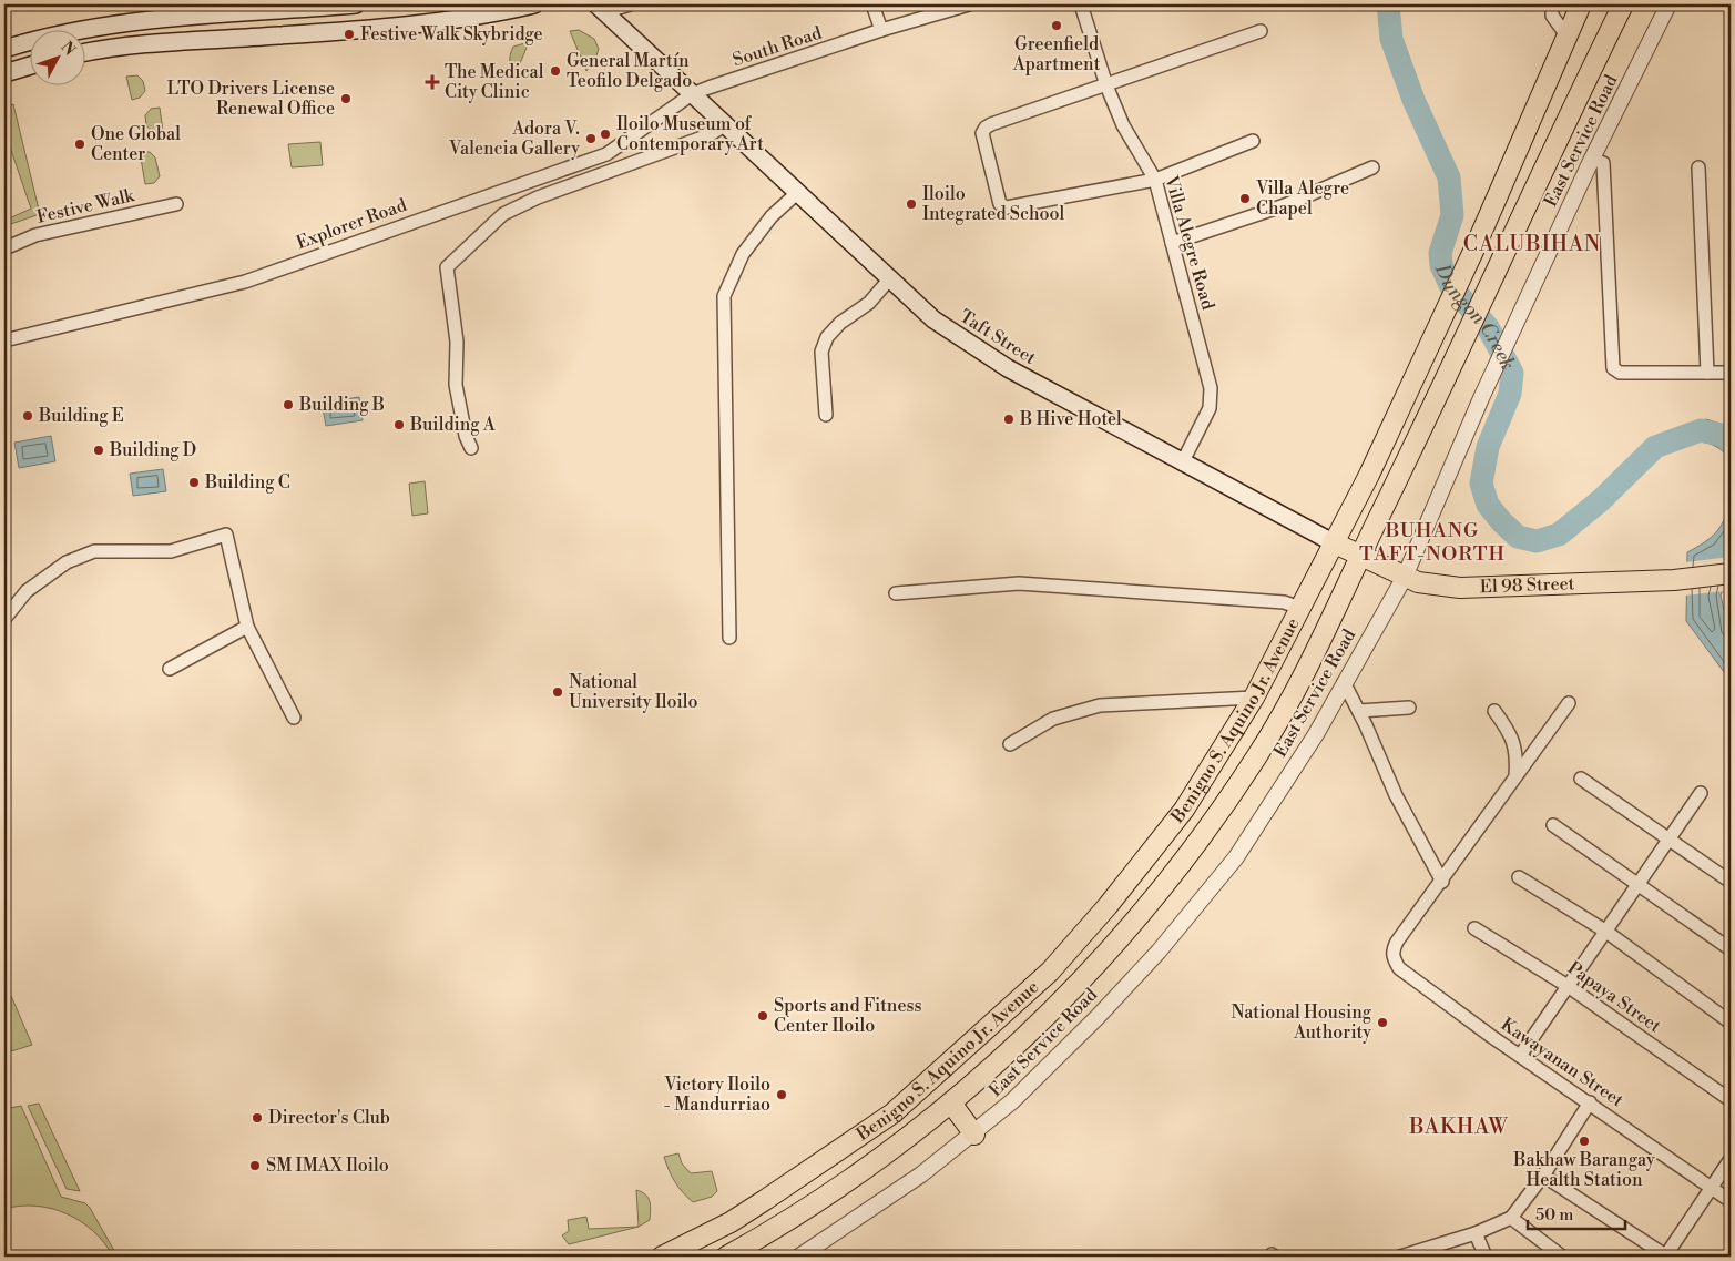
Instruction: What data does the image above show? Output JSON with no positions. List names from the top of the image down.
{
  "streets": {
    "main road": ["Taft Street", "El 98 Street", "Benigno S. Aquino Jr. Avenue"],
    "street": [
      "South Road",
      "East Service Road",
      "Festive Walk",
      "Explorer Road",
      "Villa Alegre Road",
      "Papaya Street",
      "Kawayanan Street"
    ]
  },
  "crossings": [
    ["South Road", "Explorer Road"],
    ["South Road", "Taft Street"],
    ["East Service Road", "El 98 Street"],
    ["Explorer Road", "Taft Street"],
    ["Villa Alegre Road", "Taft Street"],
    ["Taft Street", "El 98 Street"],
    ["Taft Street", "Benigno S. Aquino Jr. Avenue"],
    ["El 98 Street", "Benigno S. Aquino Jr. Avenue"]
  ],
  "districts": ["CALUBIHAN", "BUHANG TAFT-NORTH", "BAKHAW"],
  "water": ["Dungon Creek"],
  "places": {
    "other": [
      "Greenfield Apartment",
      "Festive Walk Skybridge",
      "General Martín Teofilo Delgado",
      "LTO Drivers License Renewal Office",
      "Iloilo Museum of Contemporary Art",
      "Adora V. Valencia Gallery",
      "One Global Center",
      "Villa Alegre Chapel",
      "Iloilo Integrated School",
      "Building B",
      "Building E",
      "B Hive Hotel",
      "Building A",
      "Building D",
      "Building C",
      "National University Iloilo",
      "Sports and Fitness Center Iloilo",
      "National Housing Authority",
      "Victory Iloilo - Mandurriao",
      "Director's Club",
      "Bakhaw Barangay Health Station",
      "SM IMAX Iloilo"
    ],
    "health": ["The Medical City Clinic"]
  },
  "scale_bar": "50 m",
  "north": "top right"
}
